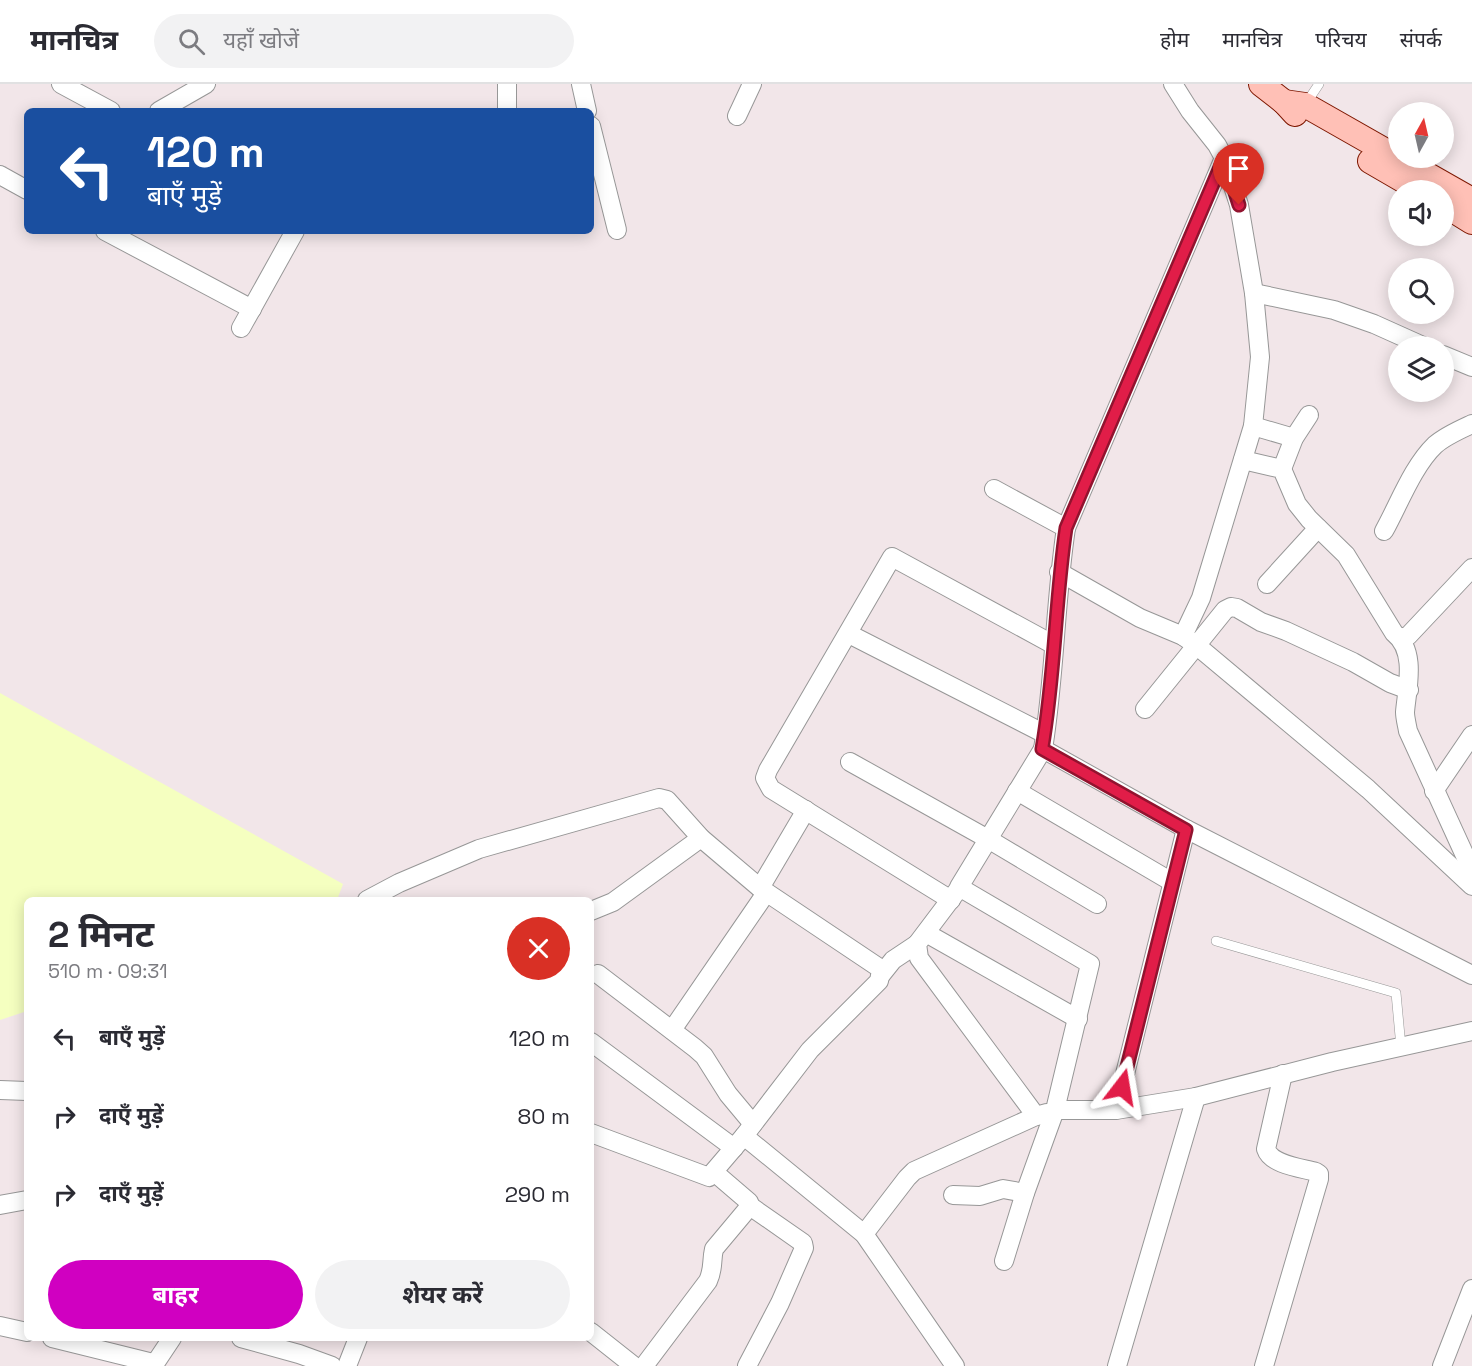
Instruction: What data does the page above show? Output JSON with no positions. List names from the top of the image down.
{
  "north": "top",
  "page": {
    "header": "मानचित्र",
    "search": "यहाँ खोजें",
    "nav": [
      "होम",
      "मानचित्र",
      "परिचय",
      "संपर्क"
    ],
    "turn": ["120 m", "बाएँ मुड़ें"],
    "heading": ["2 मिनट", "510 m · 09:31"],
    "list": [
      {
        "name": "बाएँ मुड़ें",
        "value": "120 m"
      },
      {
        "name": "दाएँ मुड़ें",
        "value": "80 m"
      },
      {
        "name": "दाएँ मुड़ें",
        "value": "290 m"
      }
    ],
    "buttons": ["बाहर", "शेयर करें"]
  }
}
